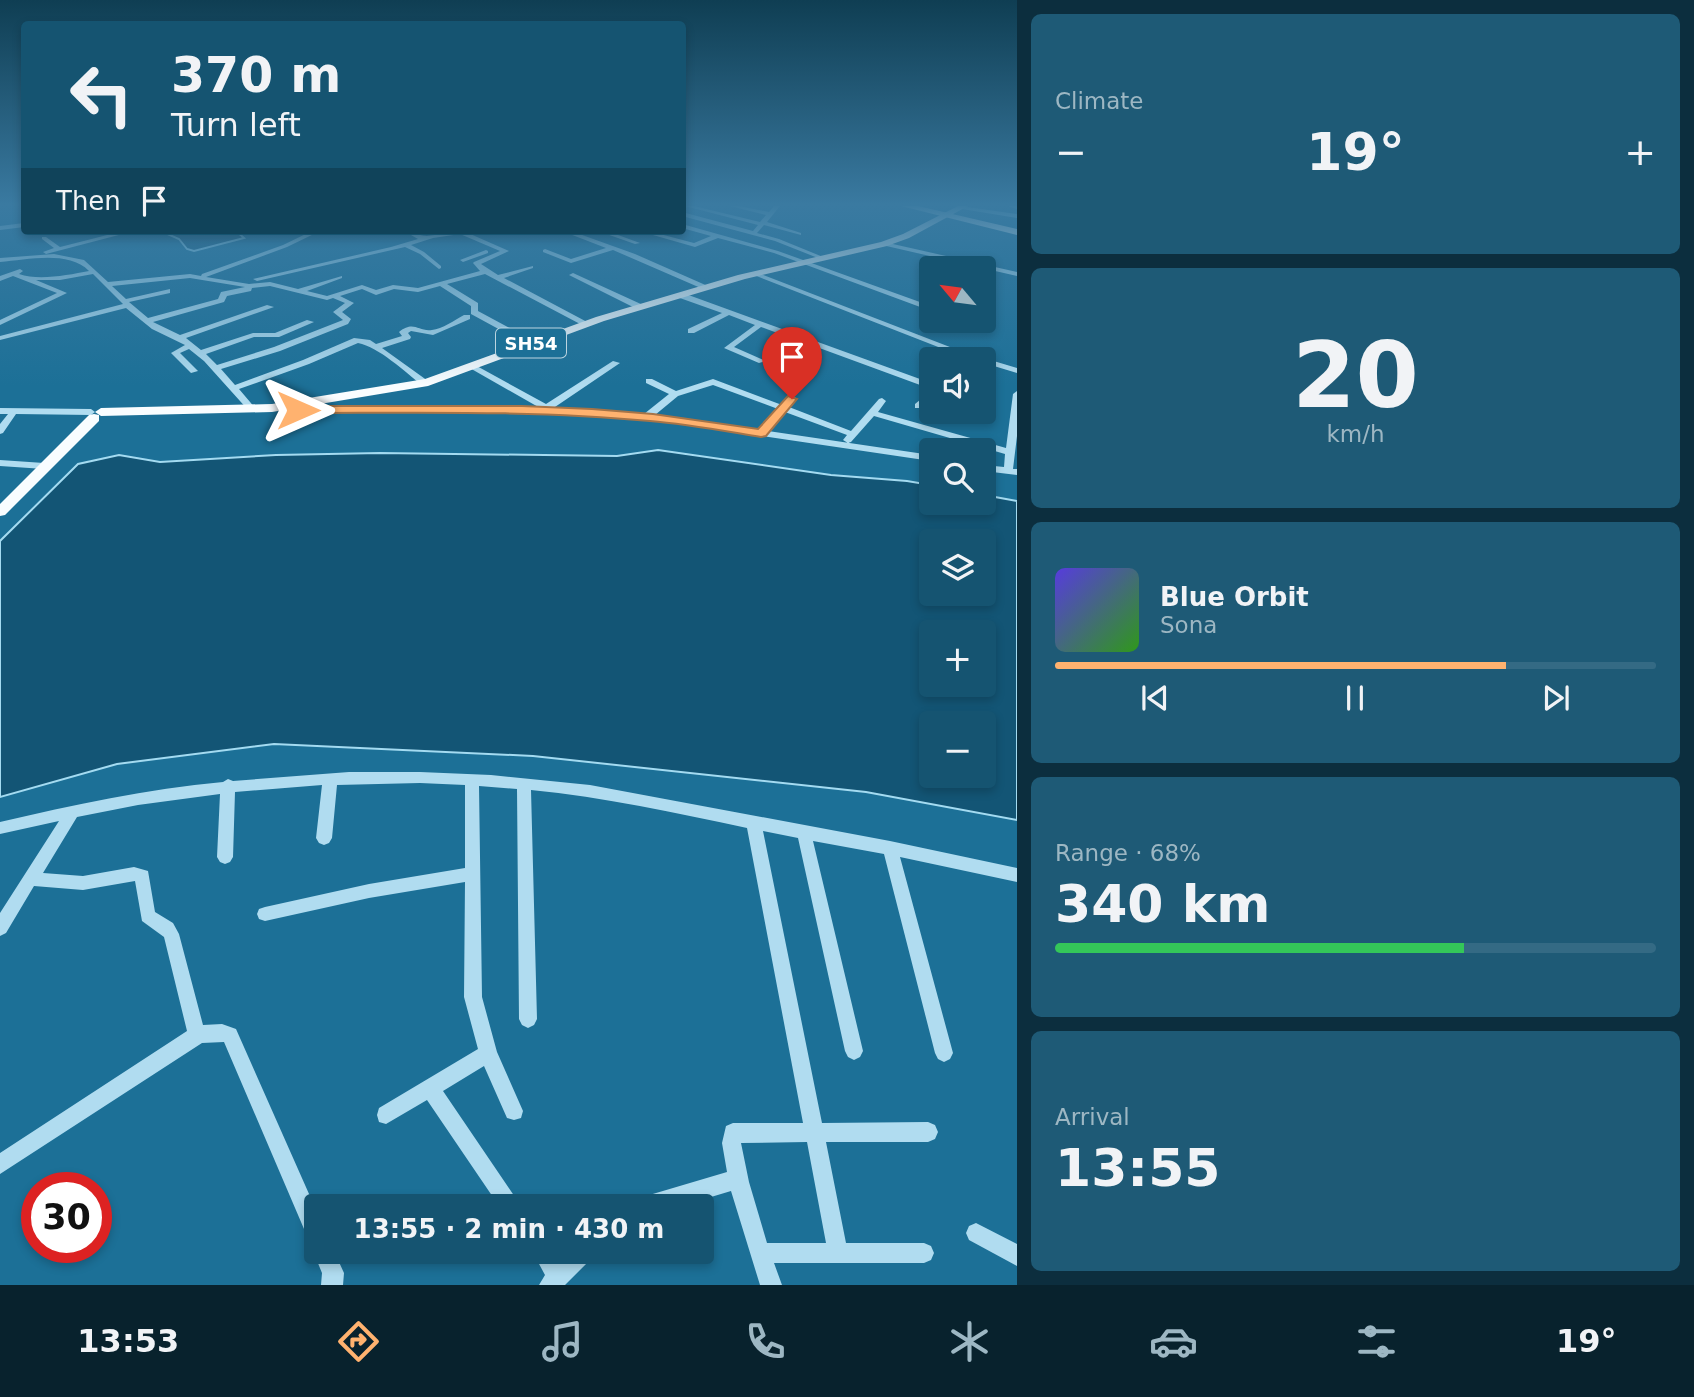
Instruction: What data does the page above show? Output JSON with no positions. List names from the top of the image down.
{
  "streets": {
    "main road": ["SH54"]
  },
  "north": "top left",
  "page": {
    "tile": [
      "Climate",
      ["20", "km/h"],
      ["Range · 68%", "340 km"],
      ["Arrival", "13:55"]
    ],
    "turn": ["370 m", "Turn left"],
    "heat": ["−", "19°", "+"],
    "then": "Then",
    "map_buttons": ["+", "−"],
    "song": ["Blue Orbit", "Sona"],
    "limit": "30",
    "trip": "13:55 · 2 min · 430 m",
    "tabs": ["13:53", "19°"]
  }
}
